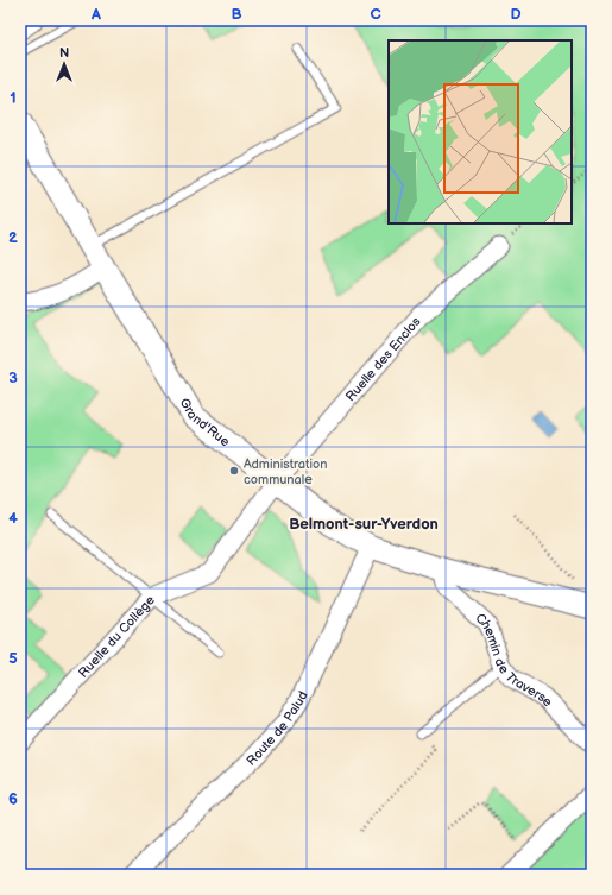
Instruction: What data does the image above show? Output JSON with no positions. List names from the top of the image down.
{
  "streets": {
    "street": [
      "Ruelle des Enclos",
      "Grand'Rue",
      "Ruelle du Collège",
      "Chemin de Traverse",
      "Route de Palud"
    ]
  },
  "crossings": [
    ["Ruelle des Enclos", "Grand'Rue"],
    ["Ruelle des Enclos", "Ruelle du Collège"],
    ["Grand'Rue", "Ruelle du Collège"],
    ["Grand'Rue", "Chemin de Traverse"],
    ["Grand'Rue", "Route de Palud"]
  ],
  "districts": ["Belmont-sur-Yverdon"],
  "places": ["Administration communale"],
  "north": "top",
  "grid": {
    "columns": [
      "A",
      "B",
      "C",
      "D"
    ],
    "rows": [
      "1",
      "2",
      "3",
      "4",
      "5",
      "6"
    ]
  }
}
